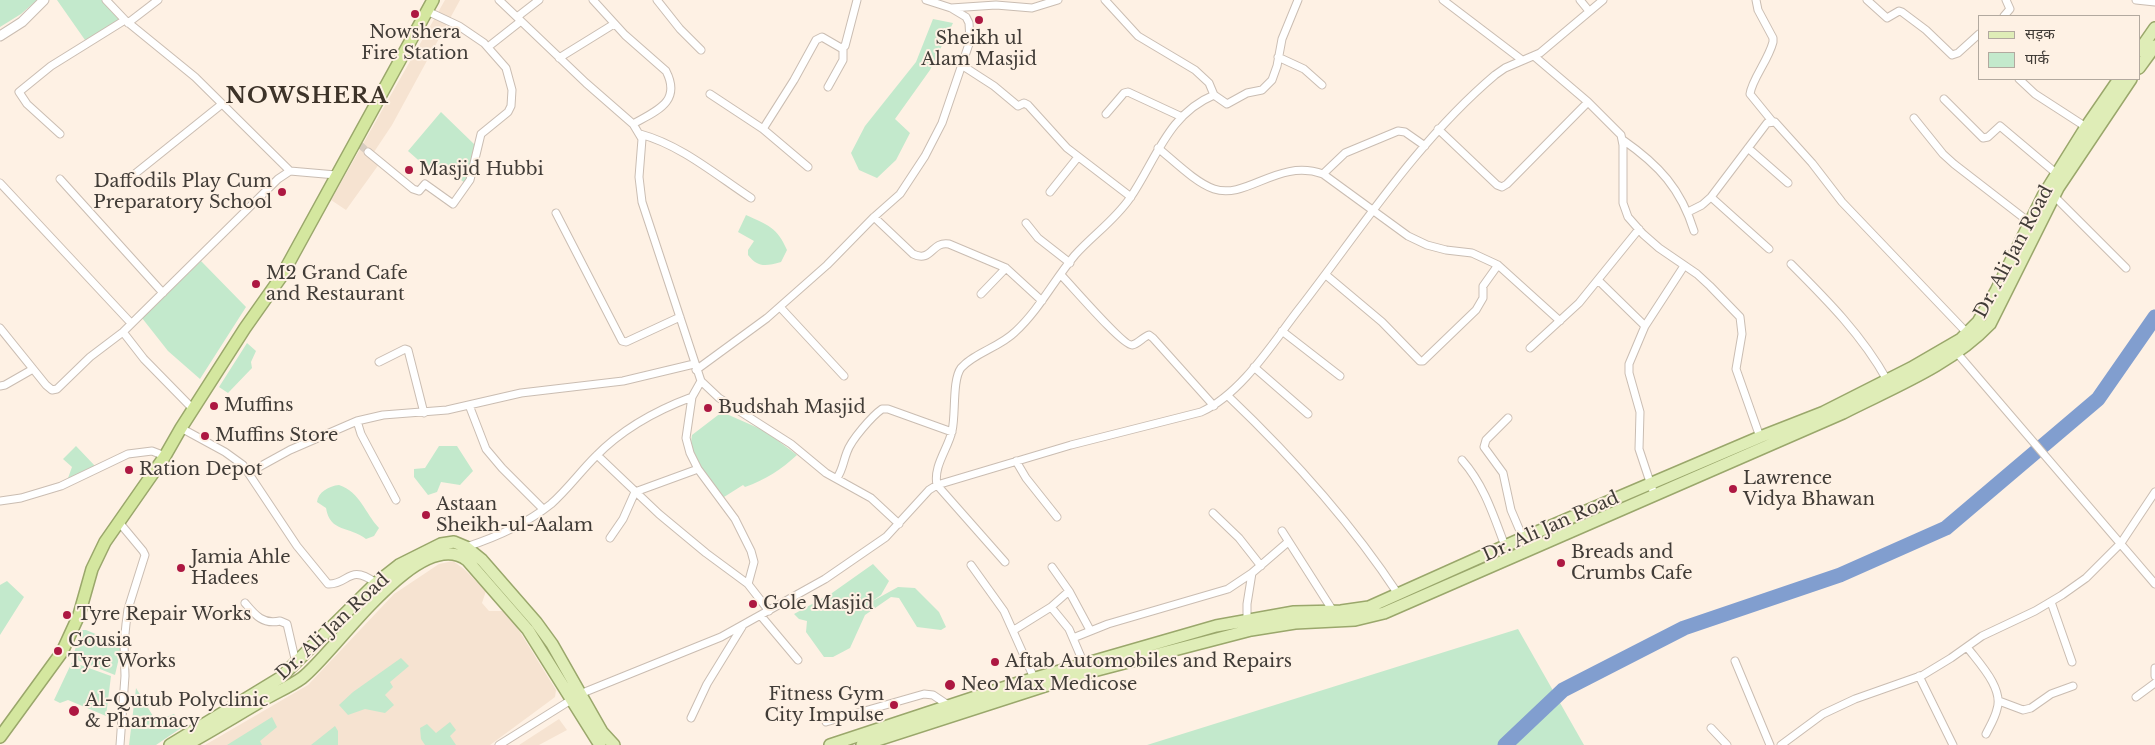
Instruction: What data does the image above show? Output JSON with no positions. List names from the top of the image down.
{
  "streets": {
    "main road": ["Dr. Ali Jan Road"]
  },
  "districts": ["NOWSHERA"],
  "places": [
    "Nowshera Fire Station",
    "Sheikh ul Alam Masjid",
    "Masjid Hubbi",
    "Daffodils Play Cum Preparatory School",
    "M2 Grand Cafe and Restaurant",
    "Muffins",
    "Budshah Masjid",
    "Muffins Store",
    "Ration Depot",
    "Lawrence Vidya Bhawan",
    "Astaan Sheikh-ul-Aalam",
    "Breads and Crumbs Cafe",
    "Jamia Ahle Hadees",
    "Gole Masjid",
    "Tyre Repair Works",
    "Gousia Tyre Works",
    "Aftab Automobiles and Repairs",
    "Neo Max Medicose",
    "Fitness Gym City Impulse",
    "Al-Qutub Polyclinic & Pharmacy"
  ],
  "legend": ["सड़क", "पार्क"]
}
